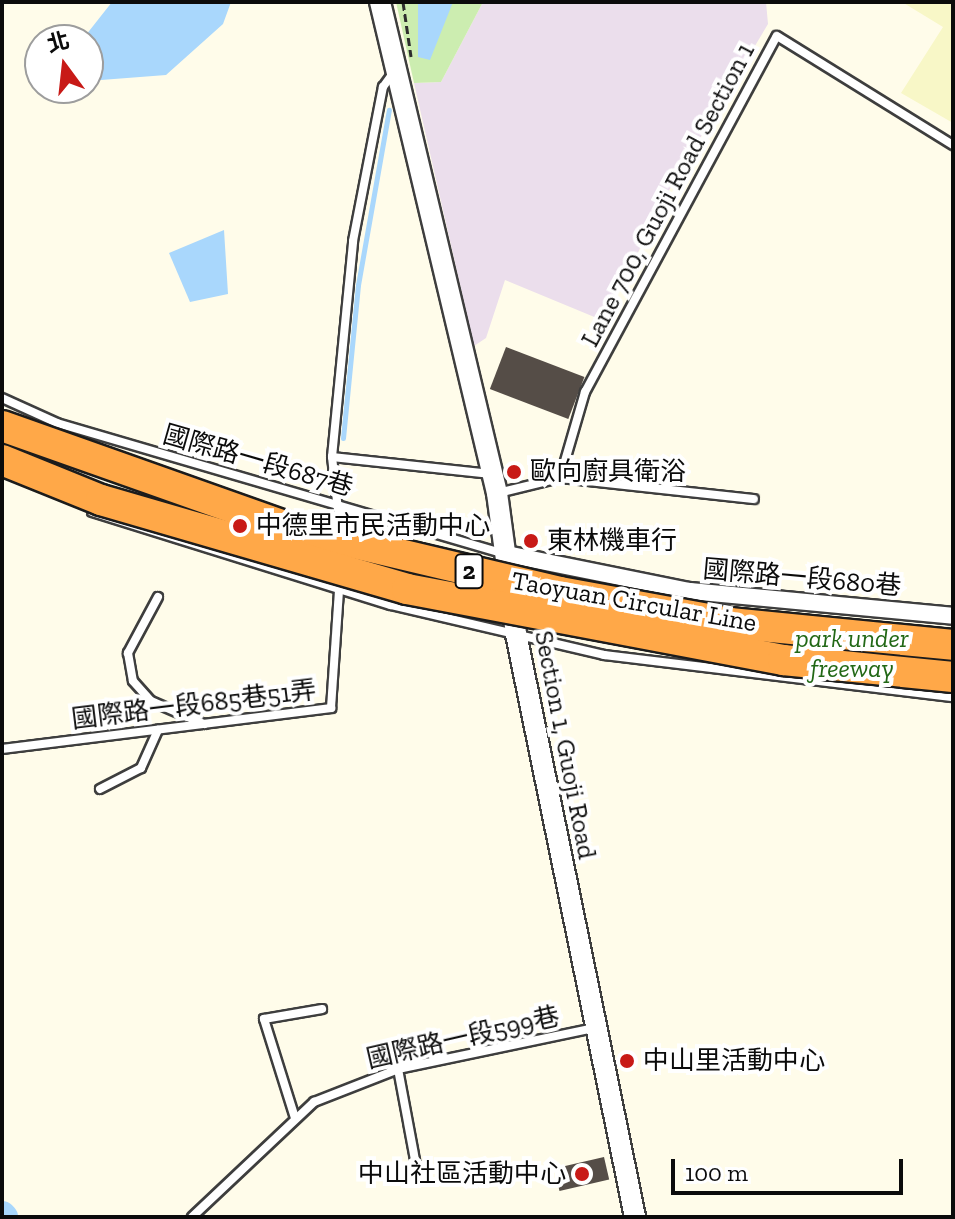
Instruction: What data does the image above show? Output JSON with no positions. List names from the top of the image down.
{
  "streets": {
    "highway": ["2", "Taoyuan Circular Line"],
    "street": ["國際路一段680巷", "Section 1, Guoji Road"],
    "lane": [
      "Lane 700, Guoji Road Section 1",
      "國際路一段687巷",
      "國際路一段685巷51弄",
      "國際路一段599巷"
    ]
  },
  "crossings": [
    ["國際路一段687巷", "國際路一段680巷"],
    ["國際路一段687巷", "Section 1, Guoji Road"],
    ["國際路一段680巷", "Section 1, Guoji Road"],
    ["Section 1, Guoji Road", "國際路一段599巷"]
  ],
  "parks": ["park under freeway"],
  "places": [
    "歐向廚具衛浴",
    "中德里市民活動中心",
    "東林機車行",
    "中山里活動中心",
    "中山社區活動中心"
  ],
  "scale_bar": "100 m",
  "north": "top"
}
